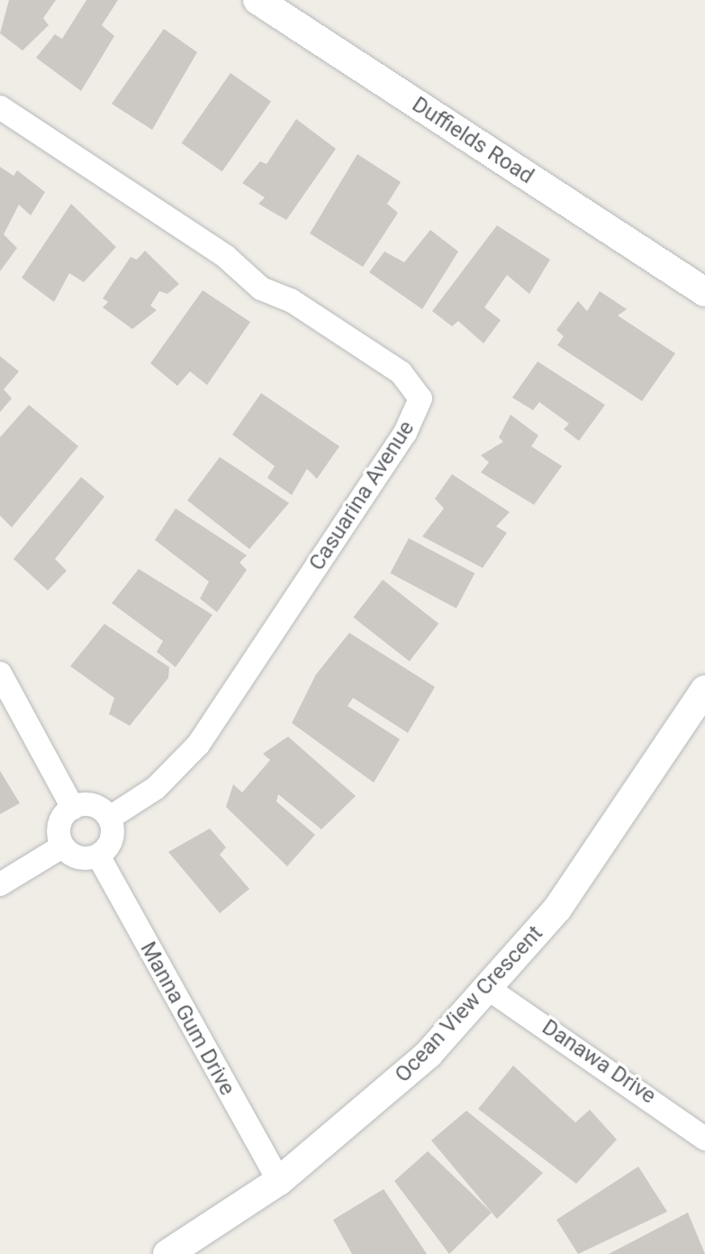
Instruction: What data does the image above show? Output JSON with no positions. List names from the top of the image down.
{
  "streets": {
    "street": [
      "Duffields Road",
      "Casuarina Avenue",
      "Ocean View Crescent",
      "Manna Gum Drive",
      "Danawa Drive"
    ]
  },
  "crossings": [
    ["Casuarina Avenue", "Manna Gum Drive"],
    ["Ocean View Crescent", "Manna Gum Drive"],
    ["Ocean View Crescent", "Danawa Drive"]
  ]
}
